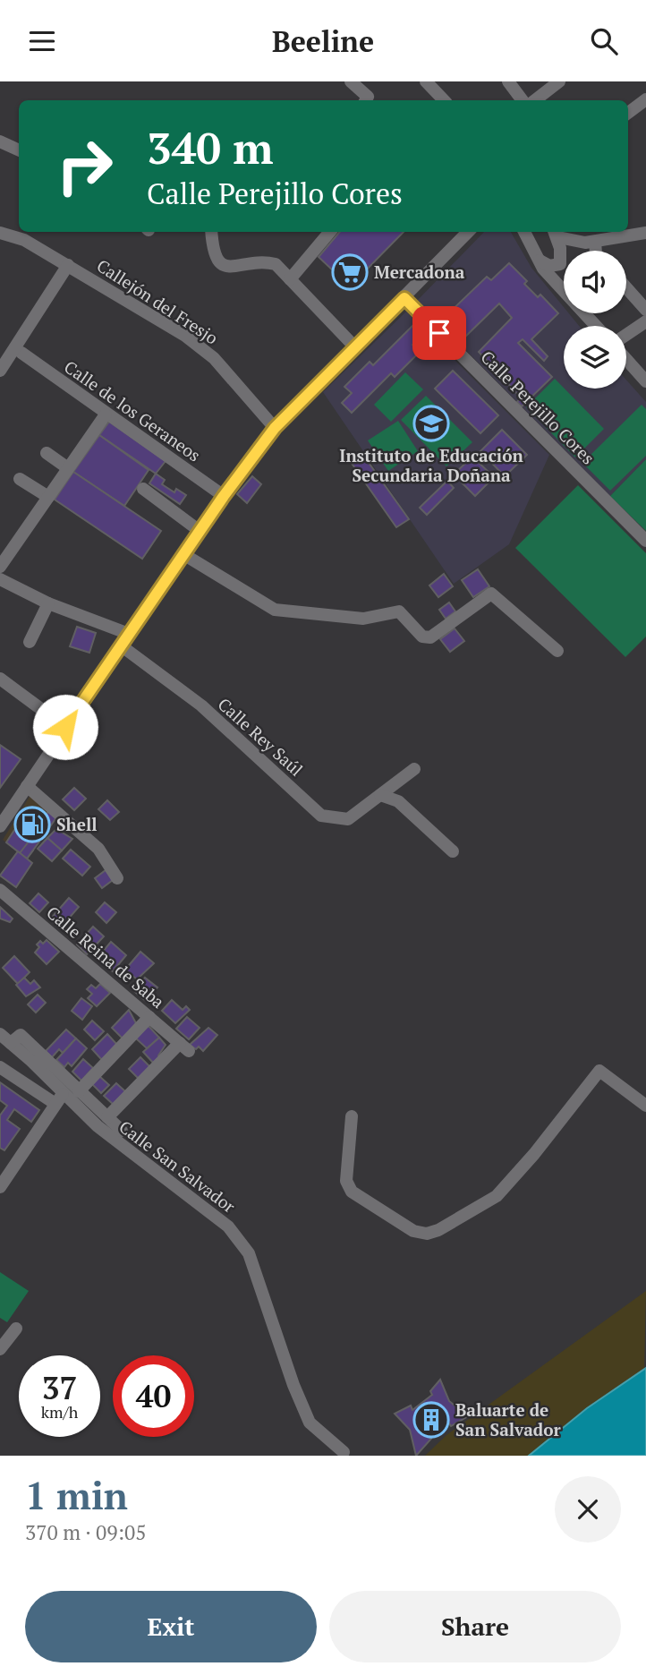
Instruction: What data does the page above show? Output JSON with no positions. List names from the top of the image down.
{
  "streets": {
    "street": [
      "Callejón del Fresjo",
      "Calle Perejillo Cores",
      "Calle de los Geraneos",
      "Calle Rey Saúl",
      "Calle Reina de Saba",
      "Calle San Salvador"
    ]
  },
  "places": {
    "supermarket": ["Mercadona"],
    "school or university": ["Instituto de Educación Secundaria Doñana"],
    "fuel station": ["Shell"],
    "building": ["Baluarte de San Salvador"]
  },
  "page": {
    "header": "Beeline",
    "turn": ["340 m", "Calle Perejillo Cores"],
    "speed": "37 km/h",
    "limit": "40",
    "heading": ["1 min", "370 m · 09:05"],
    "buttons": ["Exit", "Share"]
  }
}
